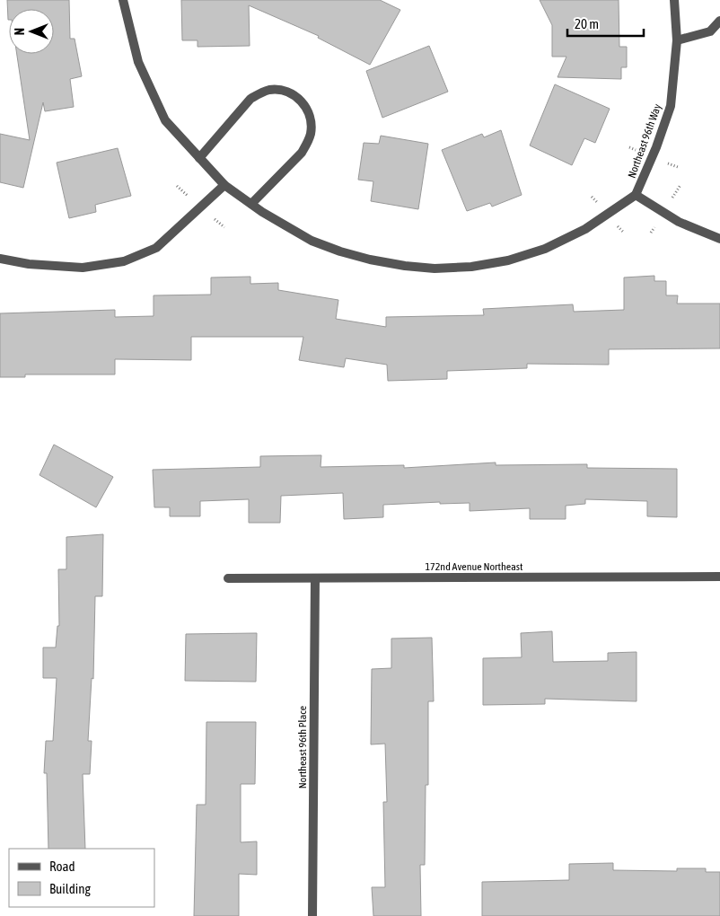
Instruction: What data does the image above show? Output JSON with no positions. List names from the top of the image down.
{
  "streets": {
    "street": ["Northeast 96th Way", "172nd Avenue Northeast", "Northeast 96th Place"]
  },
  "crossings": [
    ["172nd Avenue Northeast", "Northeast 96th Place"]
  ],
  "legend": ["Road", "Building"],
  "scale_bar": "20 m",
  "north": "left"
}
